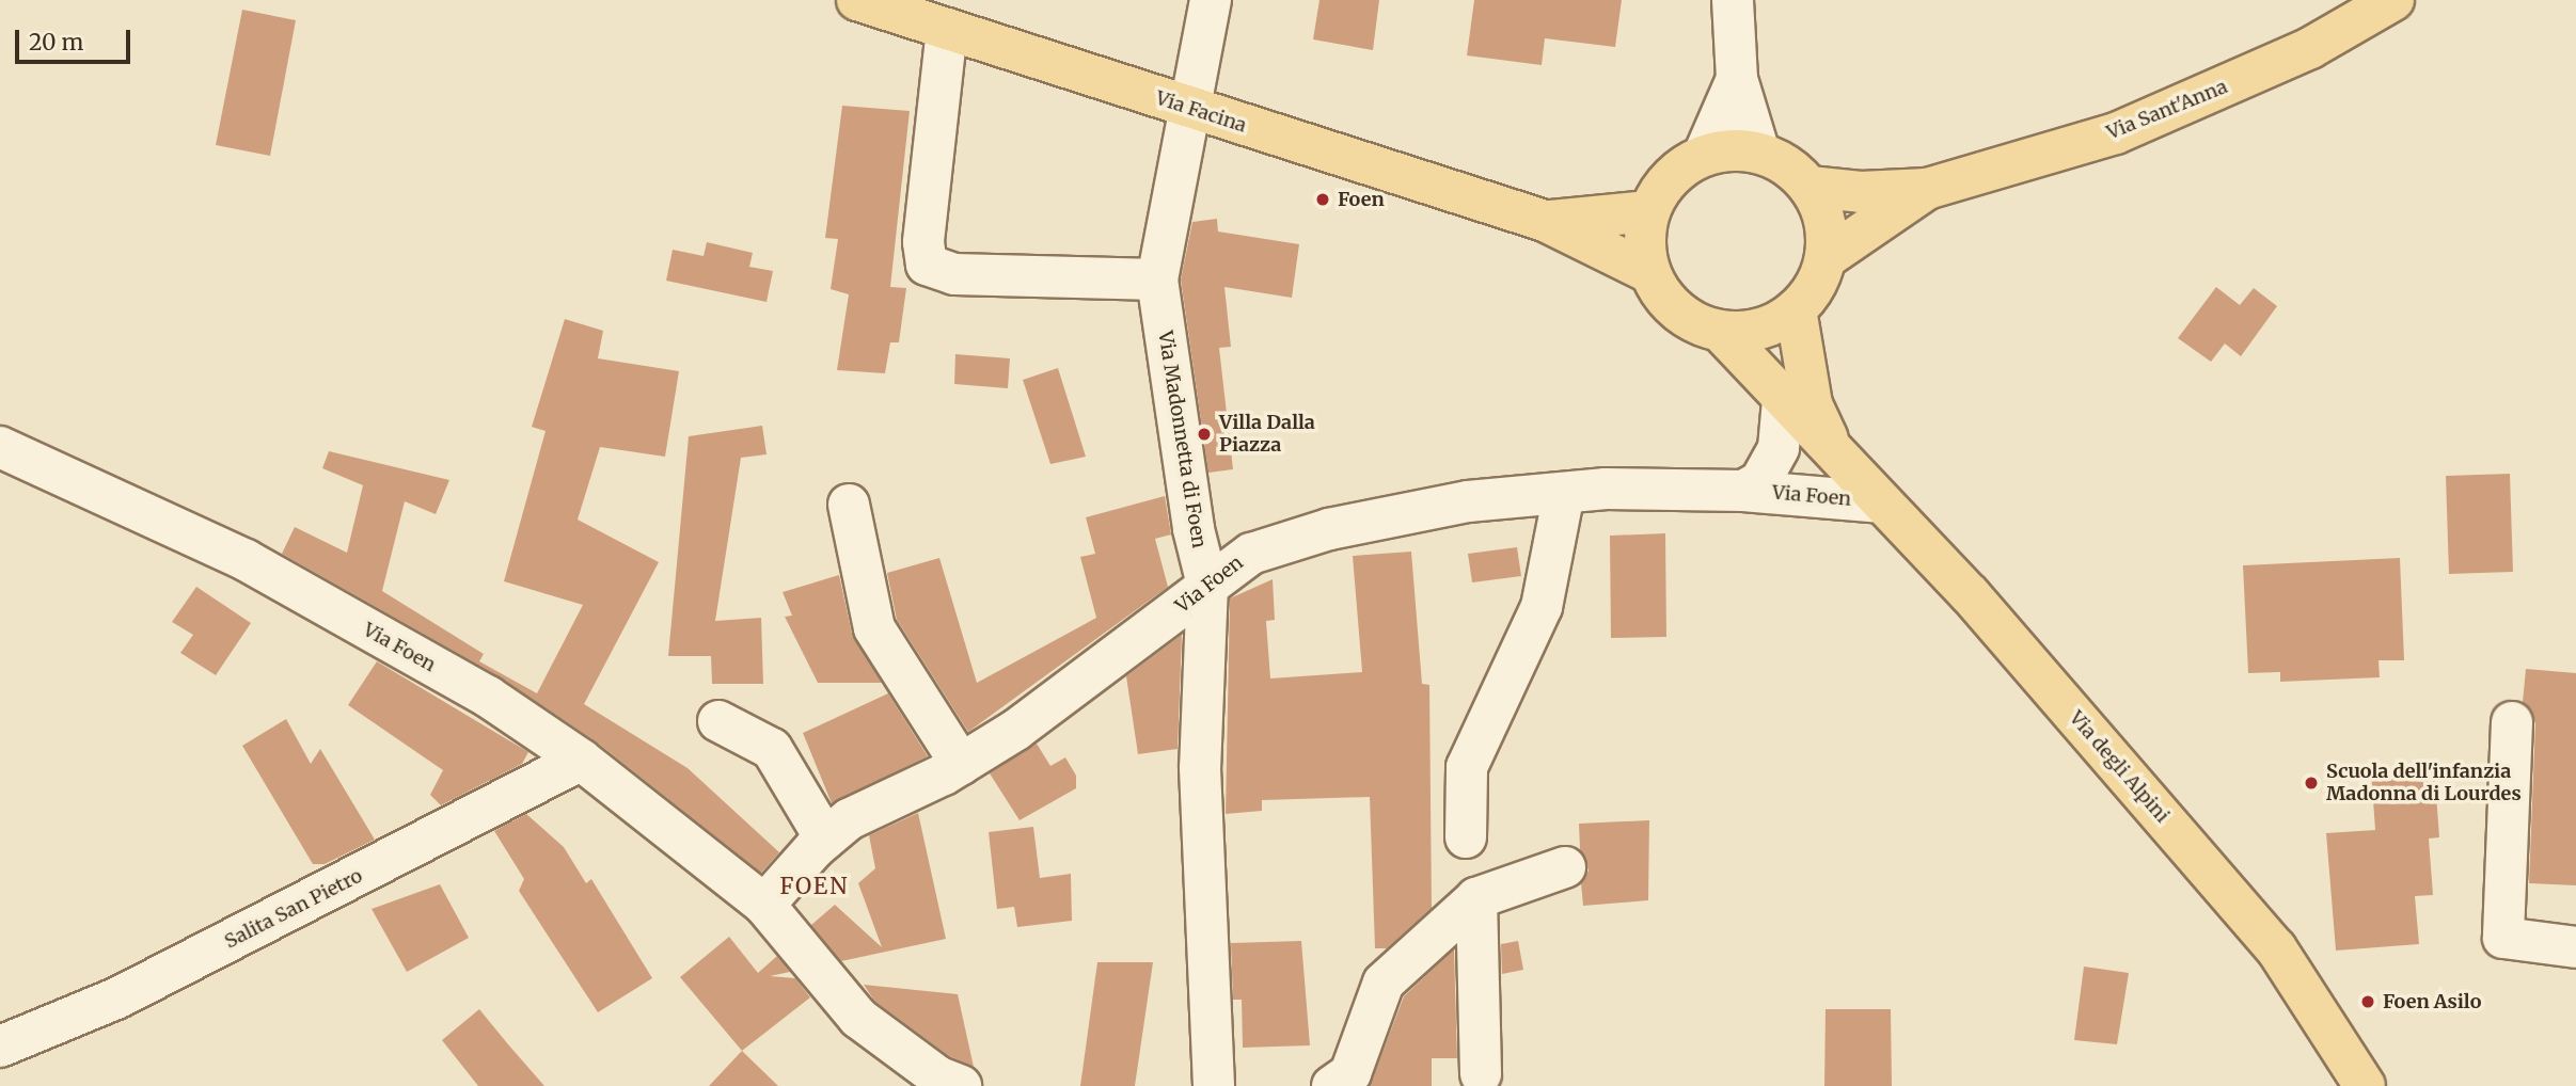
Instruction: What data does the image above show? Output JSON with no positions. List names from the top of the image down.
{
  "streets": {
    "main road": ["Via Sant'Anna", "Via Facina", "Via degli Alpini"],
    "street": ["Via Madonnetta di Foen", "Via Foen", "Salita San Pietro"]
  },
  "crossings": [
    ["Via Sant'Anna", "Via Facina"],
    ["Via Sant'Anna", "Via degli Alpini"],
    ["Via Facina", "Via Madonnetta di Foen"],
    ["Via Facina", "Via degli Alpini"],
    ["Via Madonnetta di Foen", "Via Foen"],
    ["Via Foen", "Via degli Alpini"],
    ["Via Foen", "Salita San Pietro"]
  ],
  "districts": ["FOEN"],
  "places": [
    "Foen",
    "Villa Dalla Piazza",
    "Scuola dell'infanzia Madonna di Lourdes",
    "Foen Asilo"
  ],
  "scale_bar": "20 m"
}
